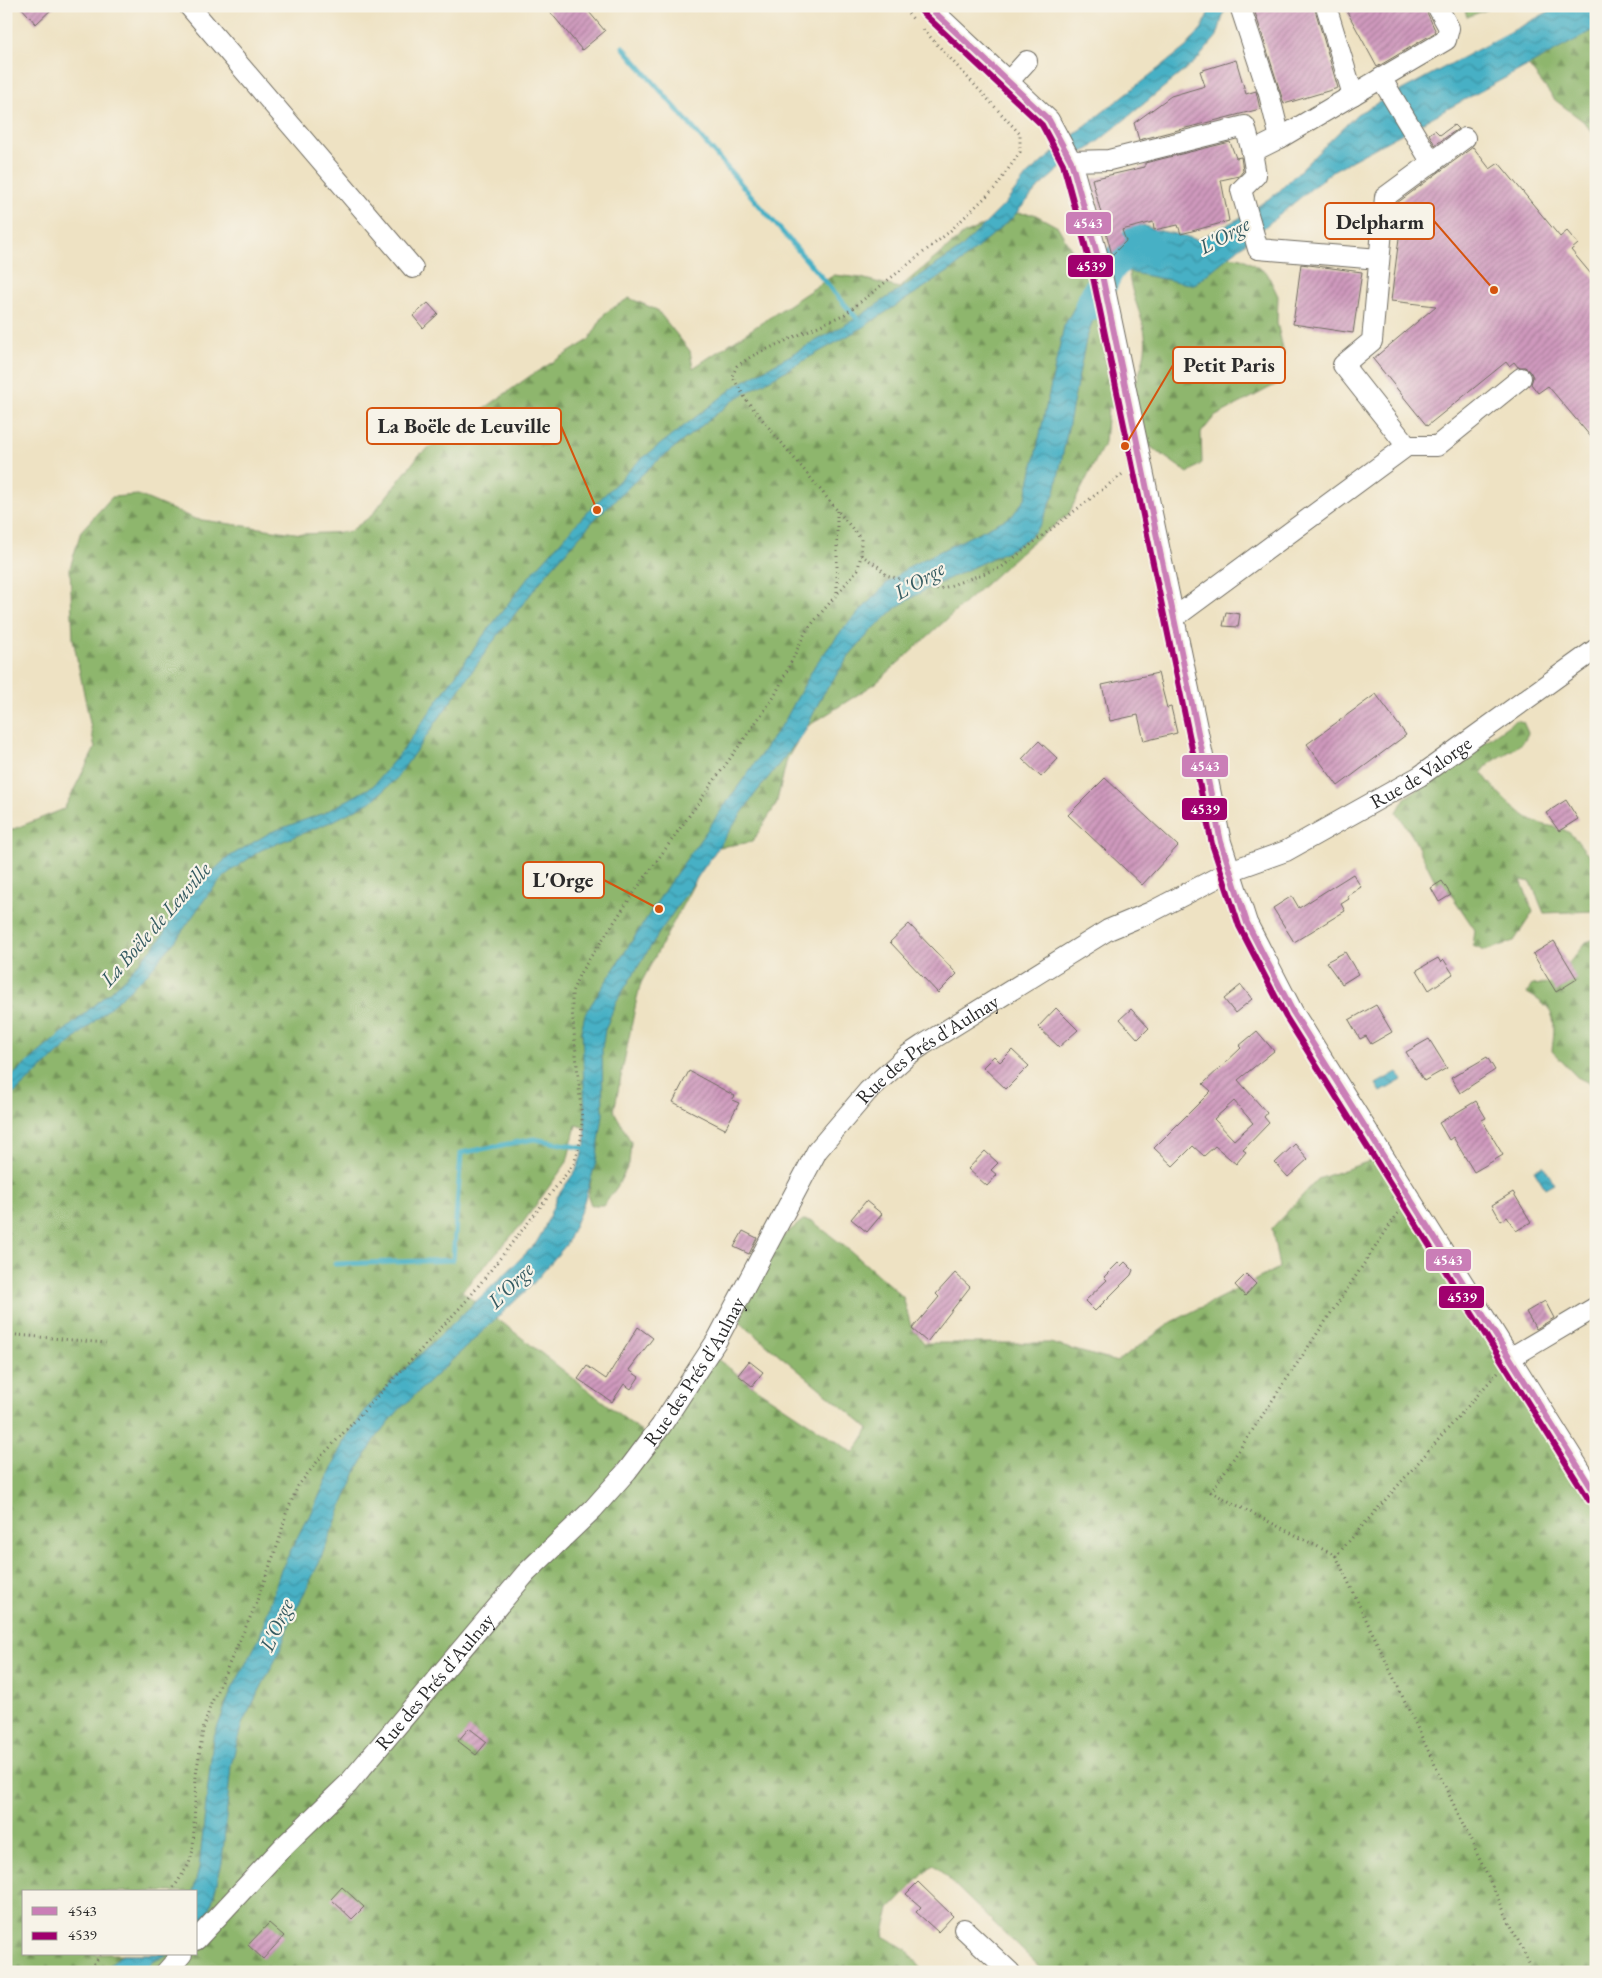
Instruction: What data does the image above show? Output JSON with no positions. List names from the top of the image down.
{
  "streets": {
    "street": ["Rue de Valorge", "Rue des Prés d'Aulnay"]
  },
  "crossings": [
    ["Rue de Valorge", "Rue des Prés d'Aulnay"]
  ],
  "water": ["L'Orge", "La Boële de Leuville"],
  "places": [
    "Delpharm",
    "Petit Paris",
    "La Boële de Leuville",
    "L'Orge"
  ],
  "lines": ["transit line 4543", "transit line 4539"],
  "legend": ["4543", "4539"]
}
